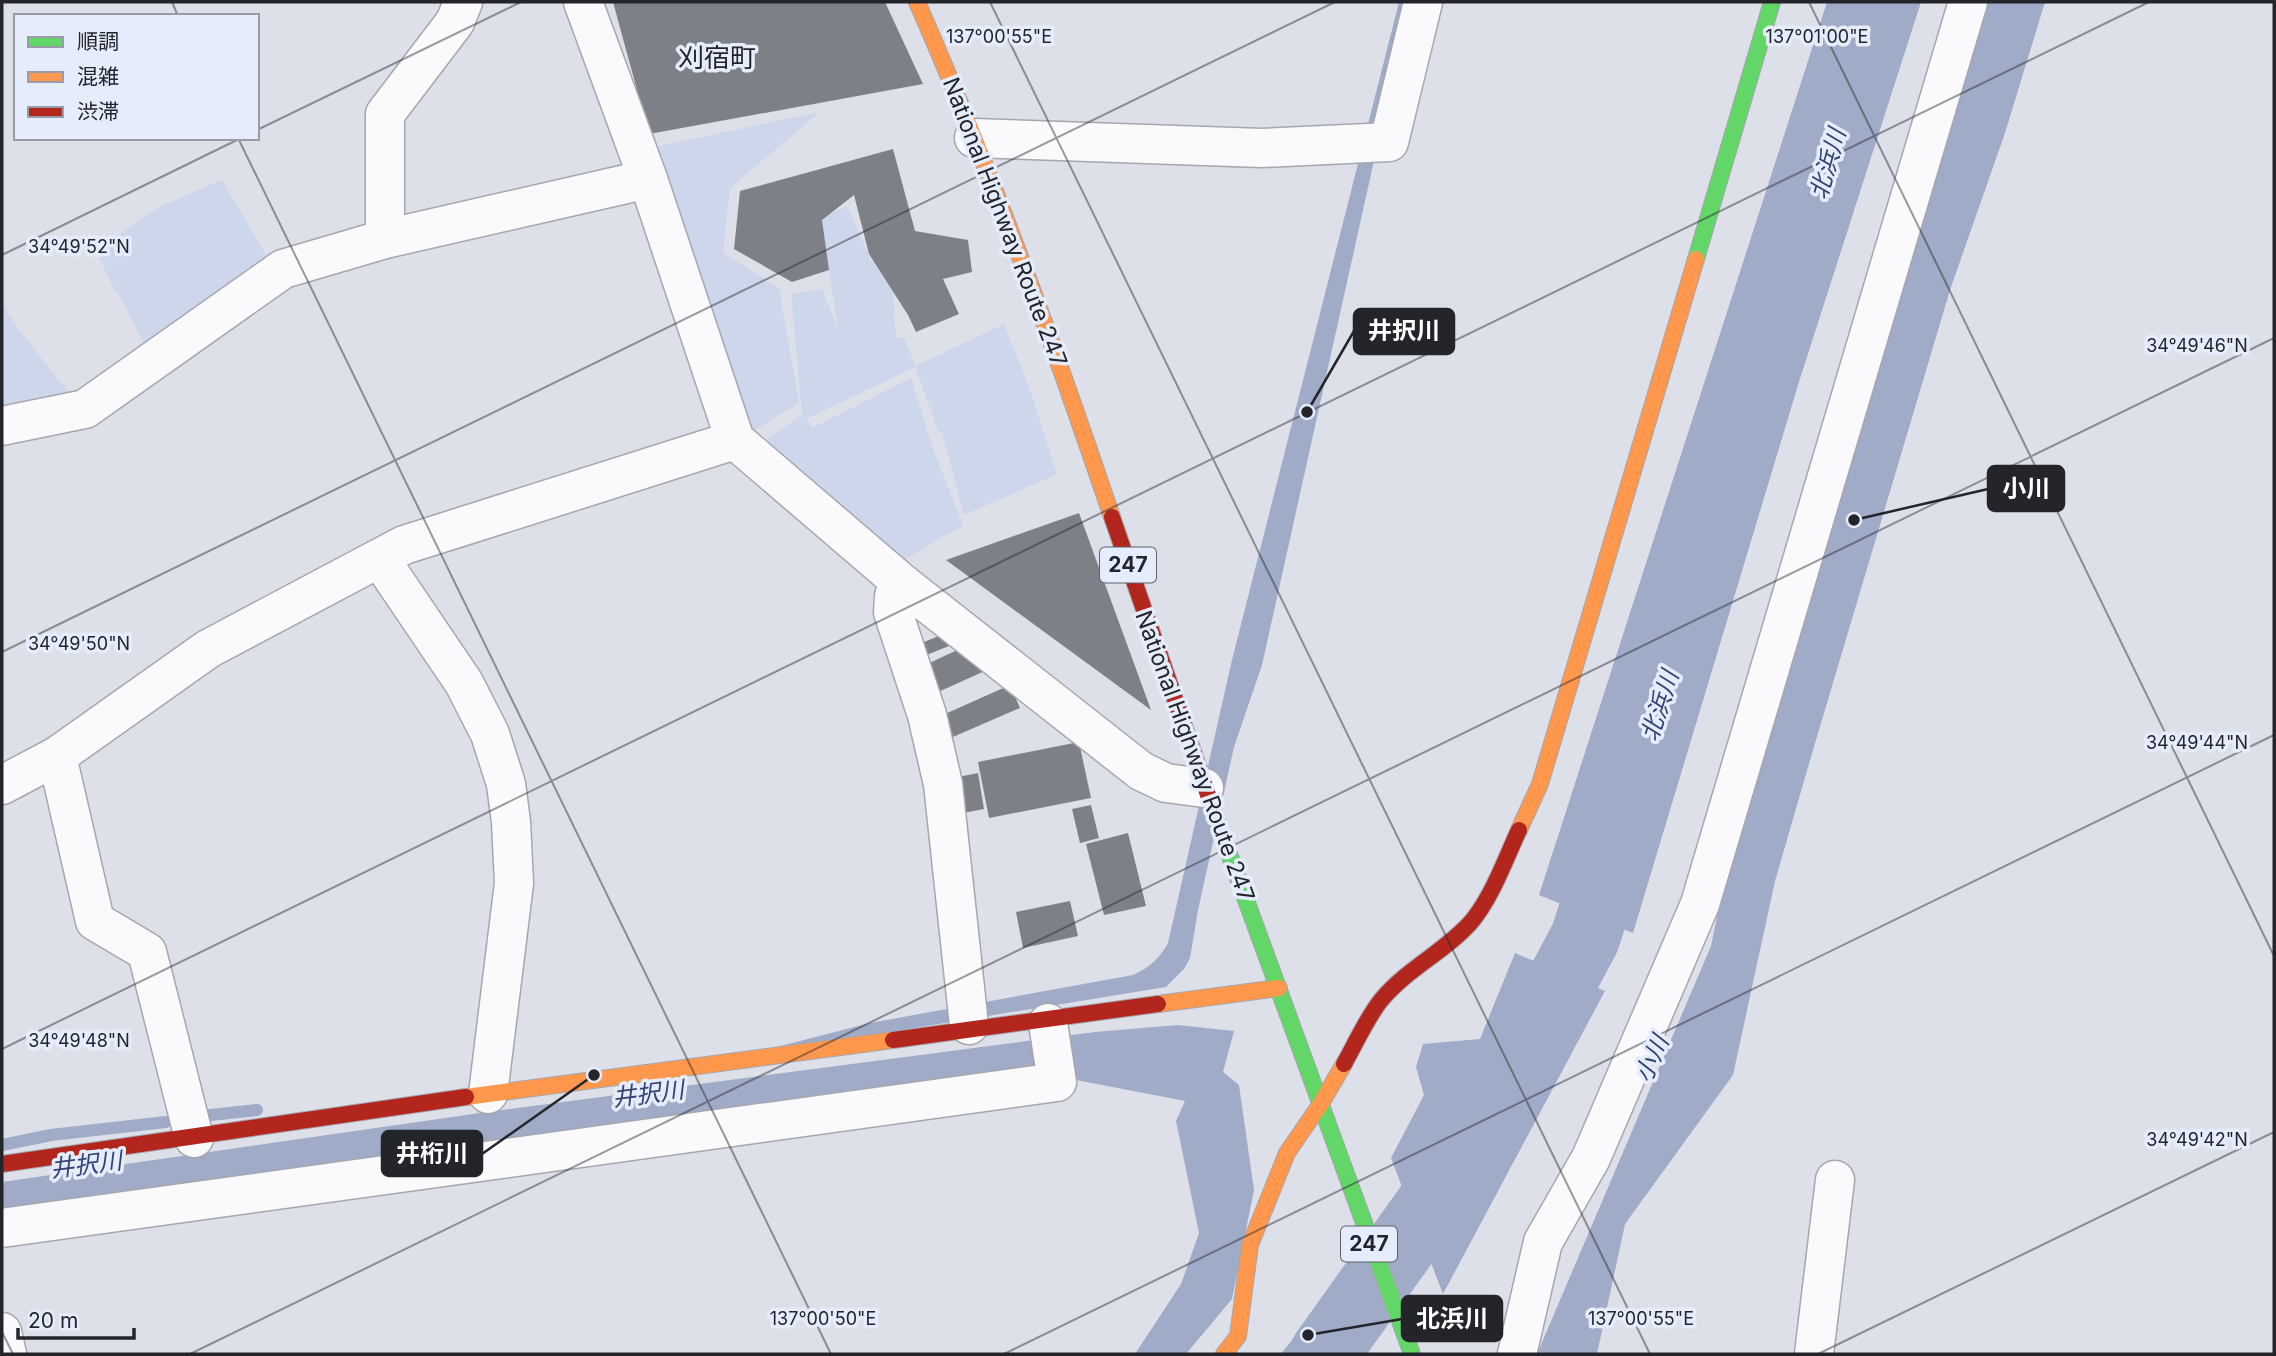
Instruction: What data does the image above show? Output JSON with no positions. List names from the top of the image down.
{
  "streets": {
    "main road": ["National Highway Route 247", "247"]
  },
  "districts": ["刈宿町"],
  "water": ["北浜川", "小川", "井択川"],
  "places": [
    "井択川",
    "小川",
    "井桁川",
    "北浜川"
  ],
  "legend": ["順調", "混雑", "渋滞"],
  "scale_bar": "20 m",
  "coordinates": [
    "137°00'55\"E",
    "137°01'00\"E",
    "34°49'52\"N",
    "34°49'46\"N",
    "34°49'50\"N",
    "34°49'44\"N",
    "34°49'48\"N",
    "34°49'42\"N",
    "137°00'50\"E"
  ]
}
